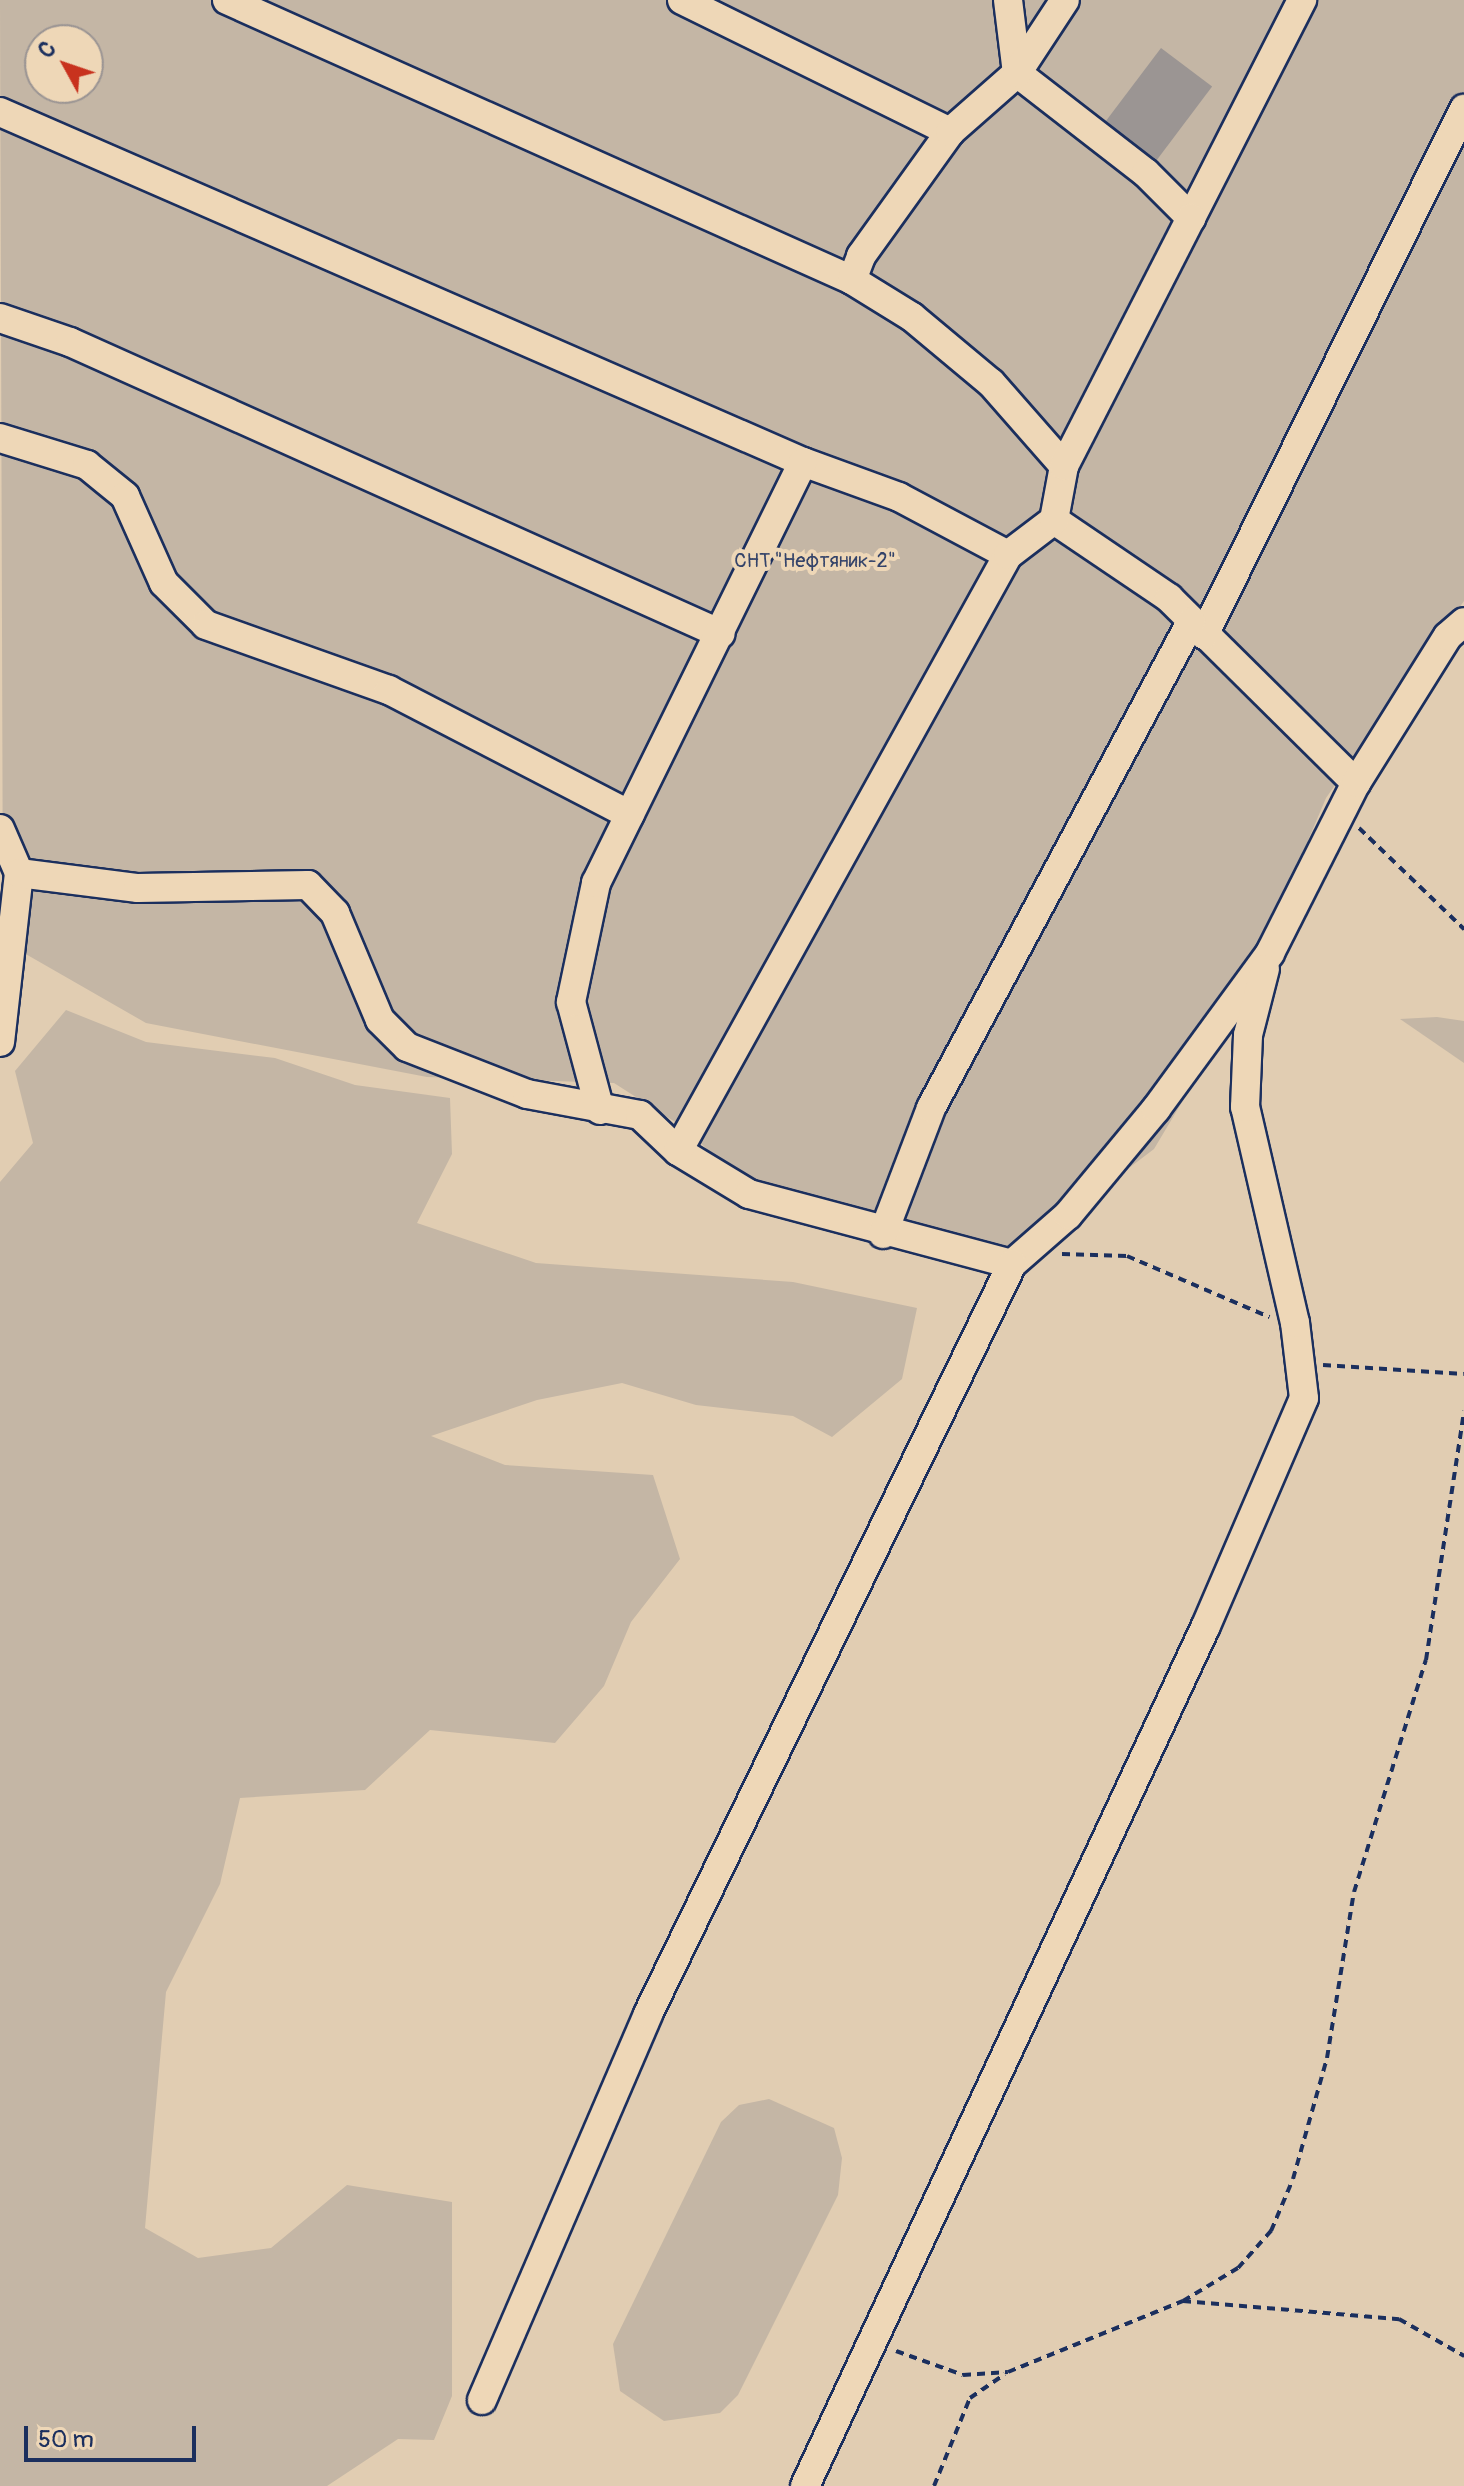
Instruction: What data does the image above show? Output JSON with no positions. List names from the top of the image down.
{
  "parks": ["СНТ \"Нефтяник-2\""],
  "scale_bar": "50 m",
  "north": "top left"
}
